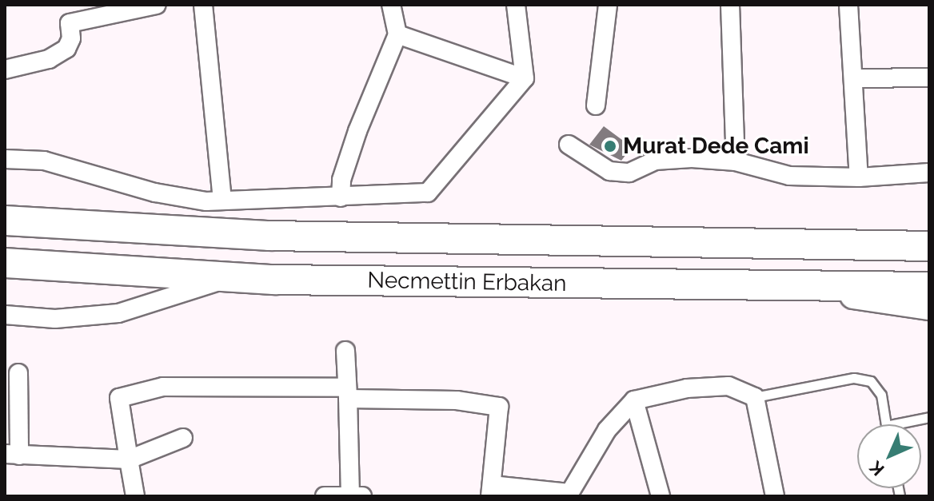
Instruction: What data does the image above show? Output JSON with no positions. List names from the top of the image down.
{
  "streets": {
    "main road": ["Necmettin Erbakan"]
  },
  "places": ["Murat Dede Cami"],
  "north": "bottom left"
}
